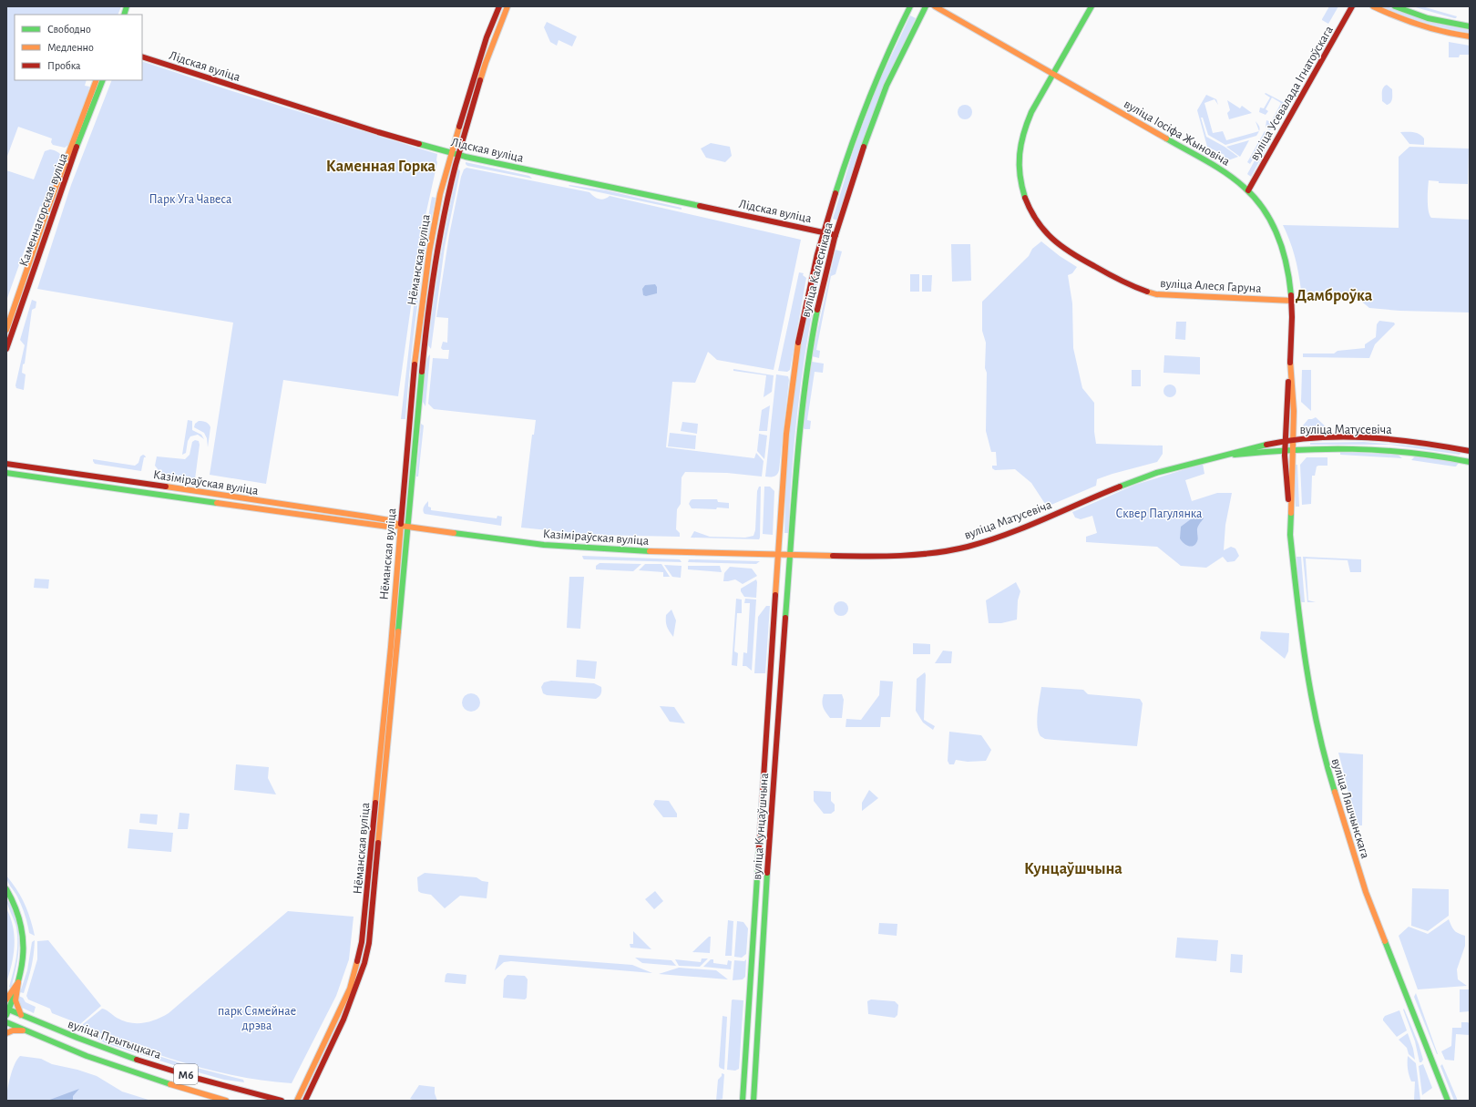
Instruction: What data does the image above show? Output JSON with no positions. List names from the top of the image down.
{
  "streets": {
    "main road": [
      "Лідская вуліца",
      "вуліца Усевалада Ігнатоўскага",
      "вуліца Іосіфа Жыновіча",
      "Каменнагорская вуліца",
      "Нёманская вуліца",
      "вуліца Калеснікава",
      "вуліца Алеся Гаруна",
      "вуліца Матусевіча",
      "Казіміраўская вуліца",
      "вуліца Ляшчынскага",
      "вуліца Кунцаўшчына",
      "вуліца Прытыцкага",
      "М6"
    ]
  },
  "crossings": [
    ["Лідская вуліца", "Нёманская вуліца"],
    ["Лідская вуліца", "вуліца Калеснікава"],
    ["вуліца Усевалада Ігнатоўскага", "вуліца Іосіфа Жыновіча"],
    ["вуліца Іосіфа Жыновіча", "вуліца Алеся Гаруна"],
    ["вуліца Іосіфа Жыновіча", "вуліца Матусевіча"],
    ["вуліца Іосіфа Жыновіча", "вуліца Ляшчынскага"],
    ["Нёманская вуліца", "Казіміраўская вуліца"],
    ["вуліца Калеснікава", "вуліца Матусевіча"],
    ["вуліца Калеснікава", "Казіміраўская вуліца"],
    ["вуліца Калеснікава", "вуліца Кунцаўшчына"],
    ["вуліца Матусевіча", "Казіміраўская вуліца"],
    ["вуліца Матусевіча", "вуліца Ляшчынскага"],
    ["вуліца Матусевіча", "вуліца Кунцаўшчына"],
    ["Казіміраўская вуліца", "вуліца Кунцаўшчына"]
  ],
  "districts": ["Каменная Горка", "Дамброўка", "Кунцаўшчына"],
  "parks": ["Парк Уга Чавеса", "Сквер Пагулянка", "парк Сямейнае дрэва"],
  "legend": ["Свободно", "Медленно", "Пробка"]
}
